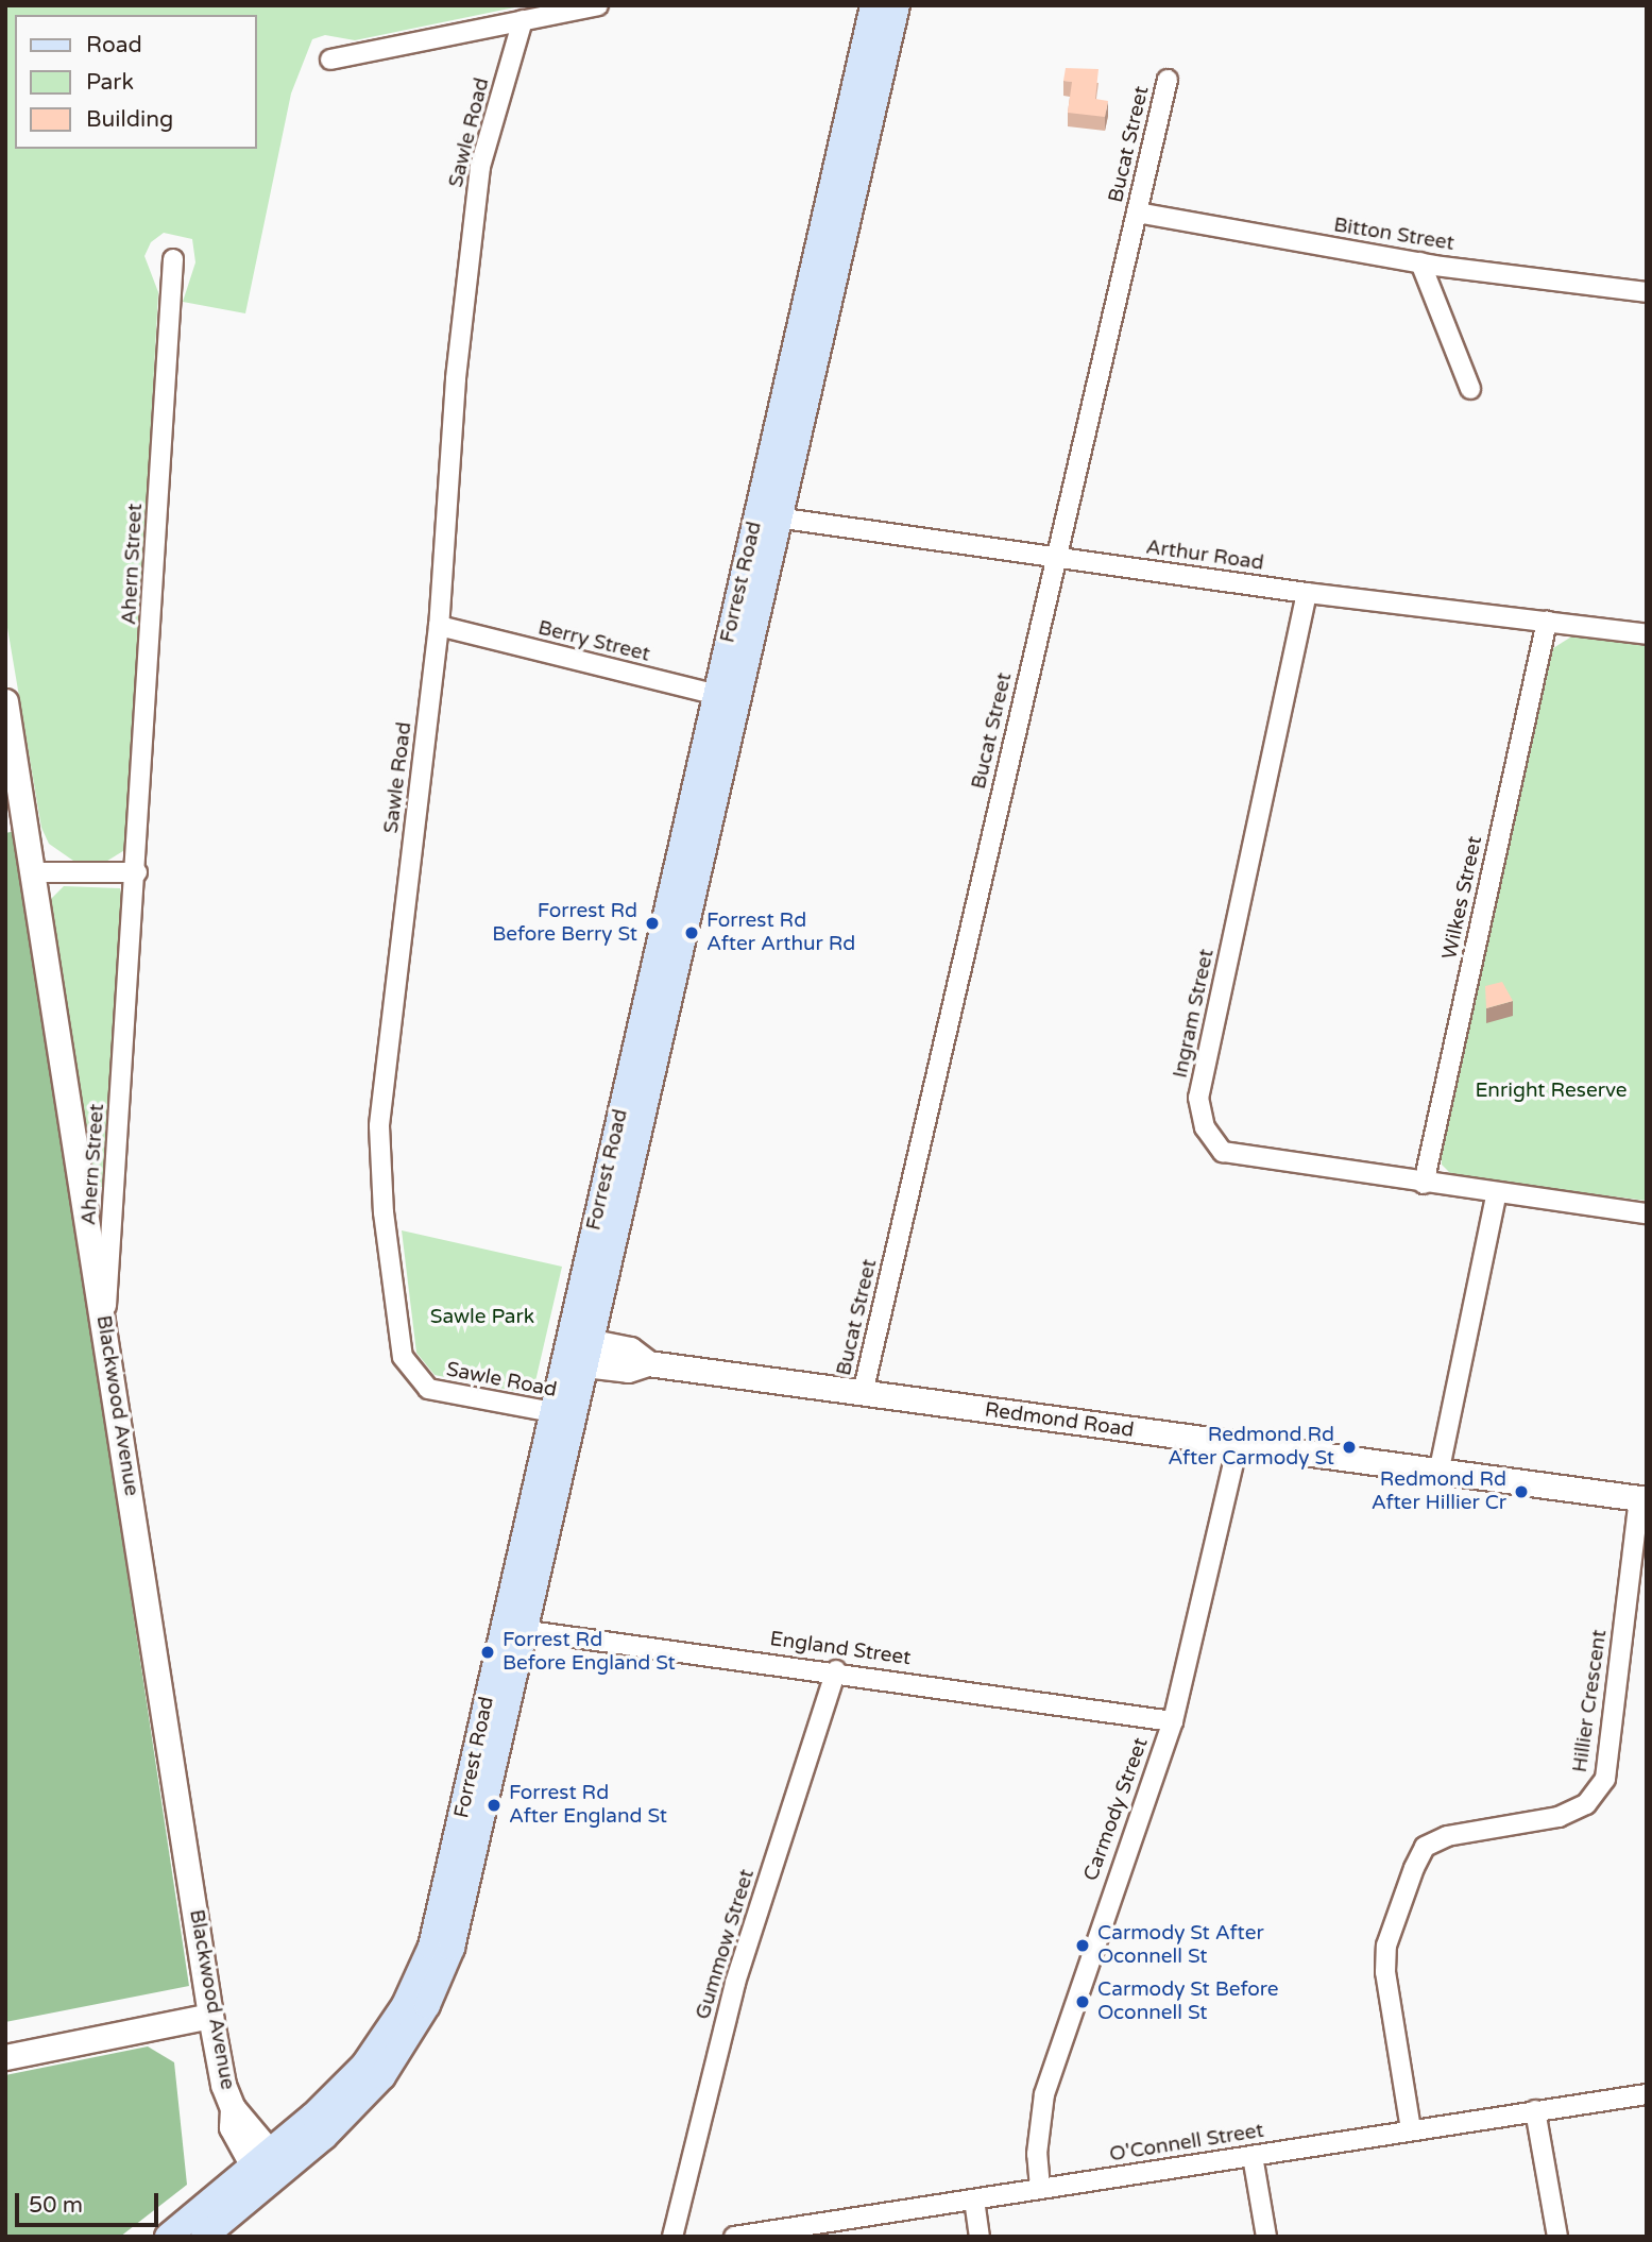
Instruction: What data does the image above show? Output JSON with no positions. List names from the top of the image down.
{
  "streets": {
    "main road": ["Forrest Road"],
    "street": [
      "Sawle Road",
      "Bucat Street",
      "Bitton Street",
      "Arthur Road",
      "Ahern Street",
      "Berry Street",
      "Wilkes Street",
      "Ingram Street",
      "Blackwood Avenue",
      "Redmond Road",
      "England Street",
      "Hillier Crescent",
      "Carmody Street",
      "Gummow Street",
      "O'Connell Street"
    ]
  },
  "crossings": [
    ["Sawle Road", "Forrest Road"],
    ["Sawle Road", "Berry Street"],
    ["Bucat Street", "Bitton Street"],
    ["Bucat Street", "Arthur Road"],
    ["Bucat Street", "Redmond Road"],
    ["Arthur Road", "Forrest Road"],
    ["Arthur Road", "Wilkes Street"],
    ["Arthur Road", "Ingram Street"],
    ["Ahern Street", "Blackwood Avenue"],
    ["Forrest Road", "Berry Street"],
    ["Forrest Road", "Blackwood Avenue"],
    ["Forrest Road", "Redmond Road"],
    ["Forrest Road", "England Street"],
    ["Wilkes Street", "Ingram Street"],
    ["Redmond Road", "Hillier Crescent"],
    ["Redmond Road", "Carmody Street"],
    ["England Street", "Carmody Street"],
    ["England Street", "Gummow Street"],
    ["Hillier Crescent", "O'Connell Street"],
    ["Carmody Street", "O'Connell Street"]
  ],
  "parks": ["Enright Reserve", "Sawle Park"],
  "places": [
    "Forrest Rd Before Berry St",
    "Forrest Rd After Arthur Rd",
    "Redmond Rd After Carmody St",
    "Redmond Rd After Hillier Cr",
    "Forrest Rd Before England St",
    "Forrest Rd After England St",
    "Carmody St After Oconnell St",
    "Carmody St Before Oconnell St"
  ],
  "legend": ["Road", "Park", "Building"],
  "scale_bar": "50 m"
}
